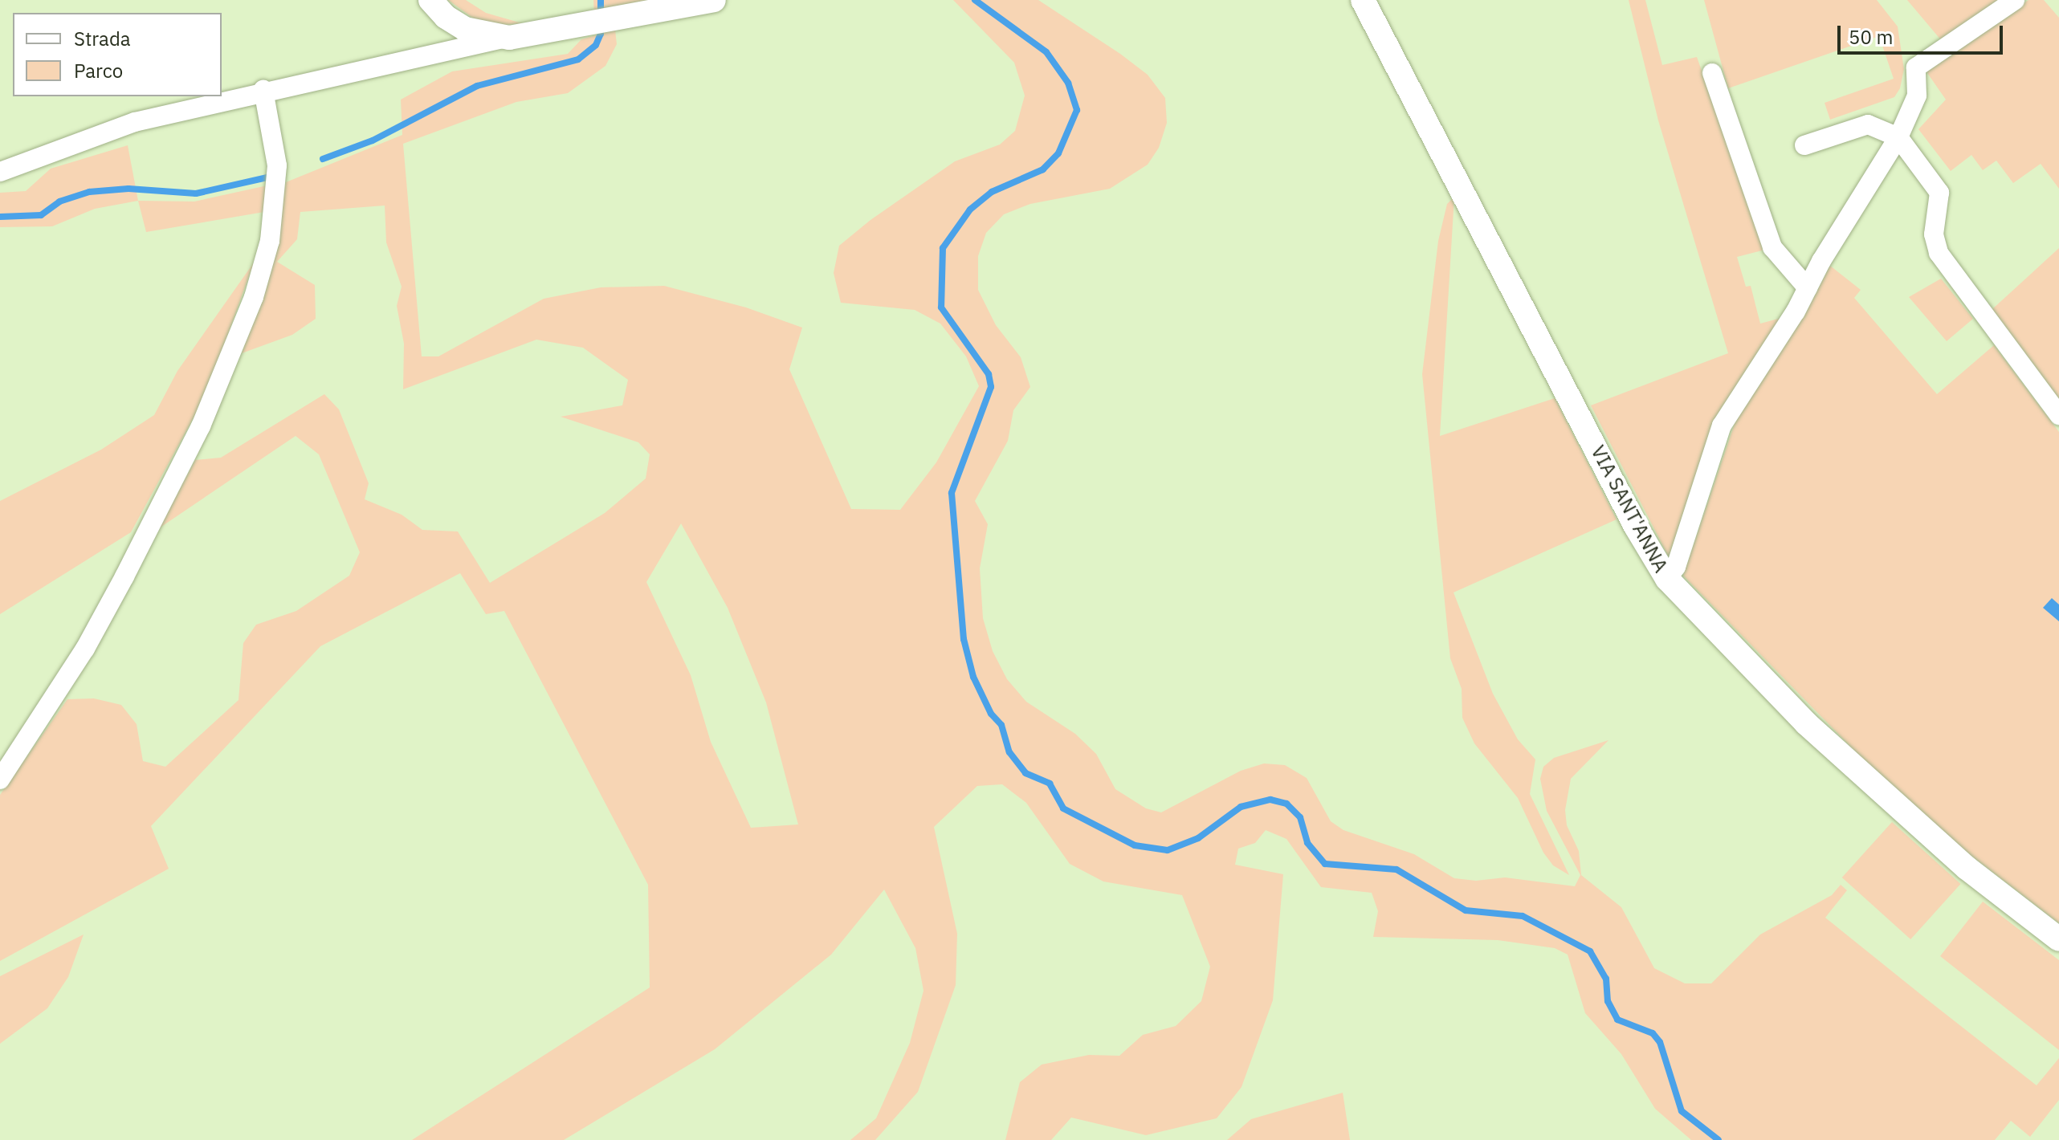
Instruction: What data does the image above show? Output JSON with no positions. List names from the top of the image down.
{
  "streets": {
    "street": ["VIA SANT'ANNA"]
  },
  "legend": ["Strada", "Parco"],
  "scale_bar": "50 m"
}
